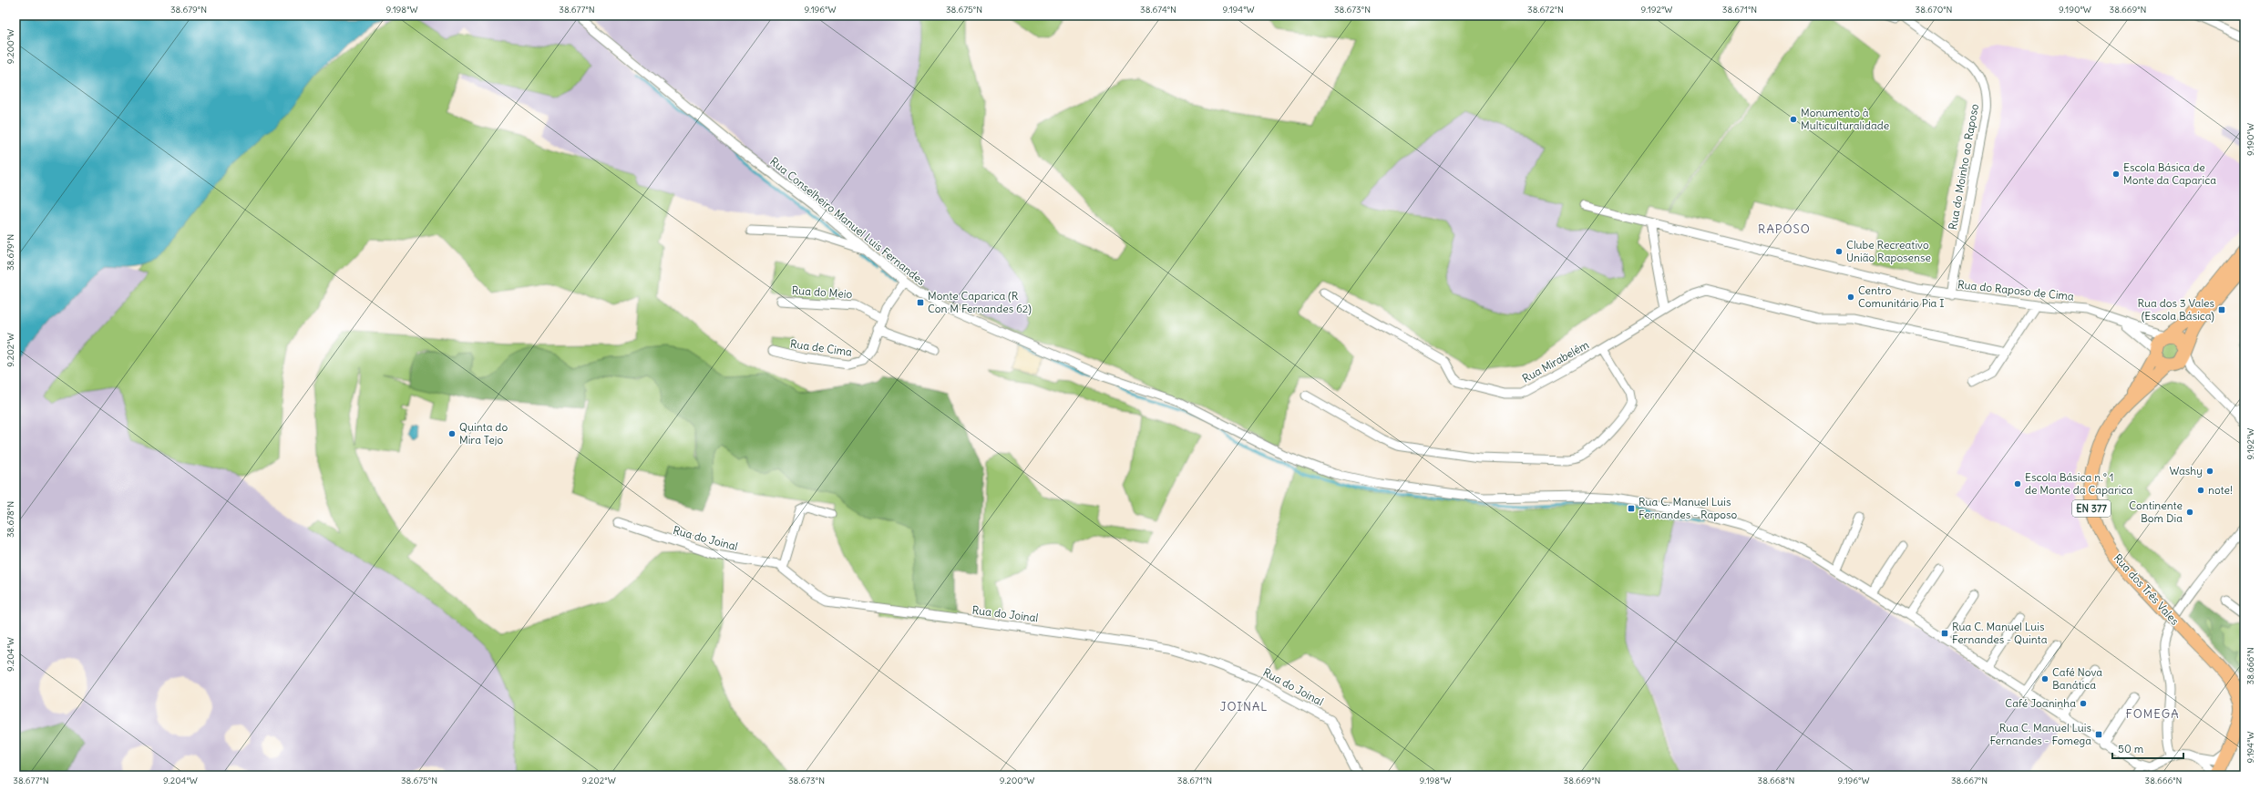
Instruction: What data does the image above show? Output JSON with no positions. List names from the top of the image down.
{
  "streets": {
    "main road": ["EN 377", "Rua dos Três Vales"],
    "street": [
      "Rua do Moinho ao Raposo",
      "Rua Conselheiro Manuel Luis Fernandes",
      "Rua do Raposo de Cima",
      "Rua do Meio",
      "Rua de Cima",
      "Rua Mirabelém",
      "Rua do Joinal"
    ]
  },
  "crossings": [
    ["Rua do Moinho ao Raposo", "Rua do Raposo de Cima"],
    ["Rua Conselheiro Manuel Luis Fernandes", "Rua de Cima"],
    ["Rua do Raposo de Cima", "Rua dos Três Vales"],
    ["Rua do Meio", "Rua de Cima"],
    ["EN 377", "Rua dos Três Vales"]
  ],
  "districts": ["RAPOSO", "JOINAL", "FOMEGA"],
  "places": {
    "other": [
      "Monumento à Multiculturalidade",
      "Escola Básica de Monte da Caparica",
      "Clube Recreativo União Raposense",
      "Centro Comunitário Pia I",
      "Quinta do Mira Tejo",
      "Washy",
      "Escola Básica n.º 1 de Monte da Caparica",
      "note!",
      "Continente Bom Dia",
      "Café Nova Banática",
      "Café Joaninha"
    ],
    "transit": [
      "Monte Caparica (R Con M Fernandes 62)",
      "Rua dos 3 Vales (Escola Básica)",
      "Rua C. Manuel Luis Fernandes - Raposo",
      "Rua C. Manuel Luis Fernandes - Quinta",
      "Rua C. Manuel Luis Fernandes - Fomega"
    ]
  },
  "scale_bar": "50 m",
  "coordinates": [
    "38.679°N",
    "9.198°W",
    "38.677°N",
    "9.196°W",
    "38.675°N",
    "38.674°N",
    "9.194°W",
    "38.673°N",
    "38.672°N",
    "9.192°W",
    "38.671°N",
    "38.670°N",
    "9.190°W",
    "38.669°N",
    "9.200°W",
    "9.202°W",
    "38.678°N",
    "9.204°W",
    "38.666°N",
    "38.668°N",
    "38.667°N"
  ]
}
